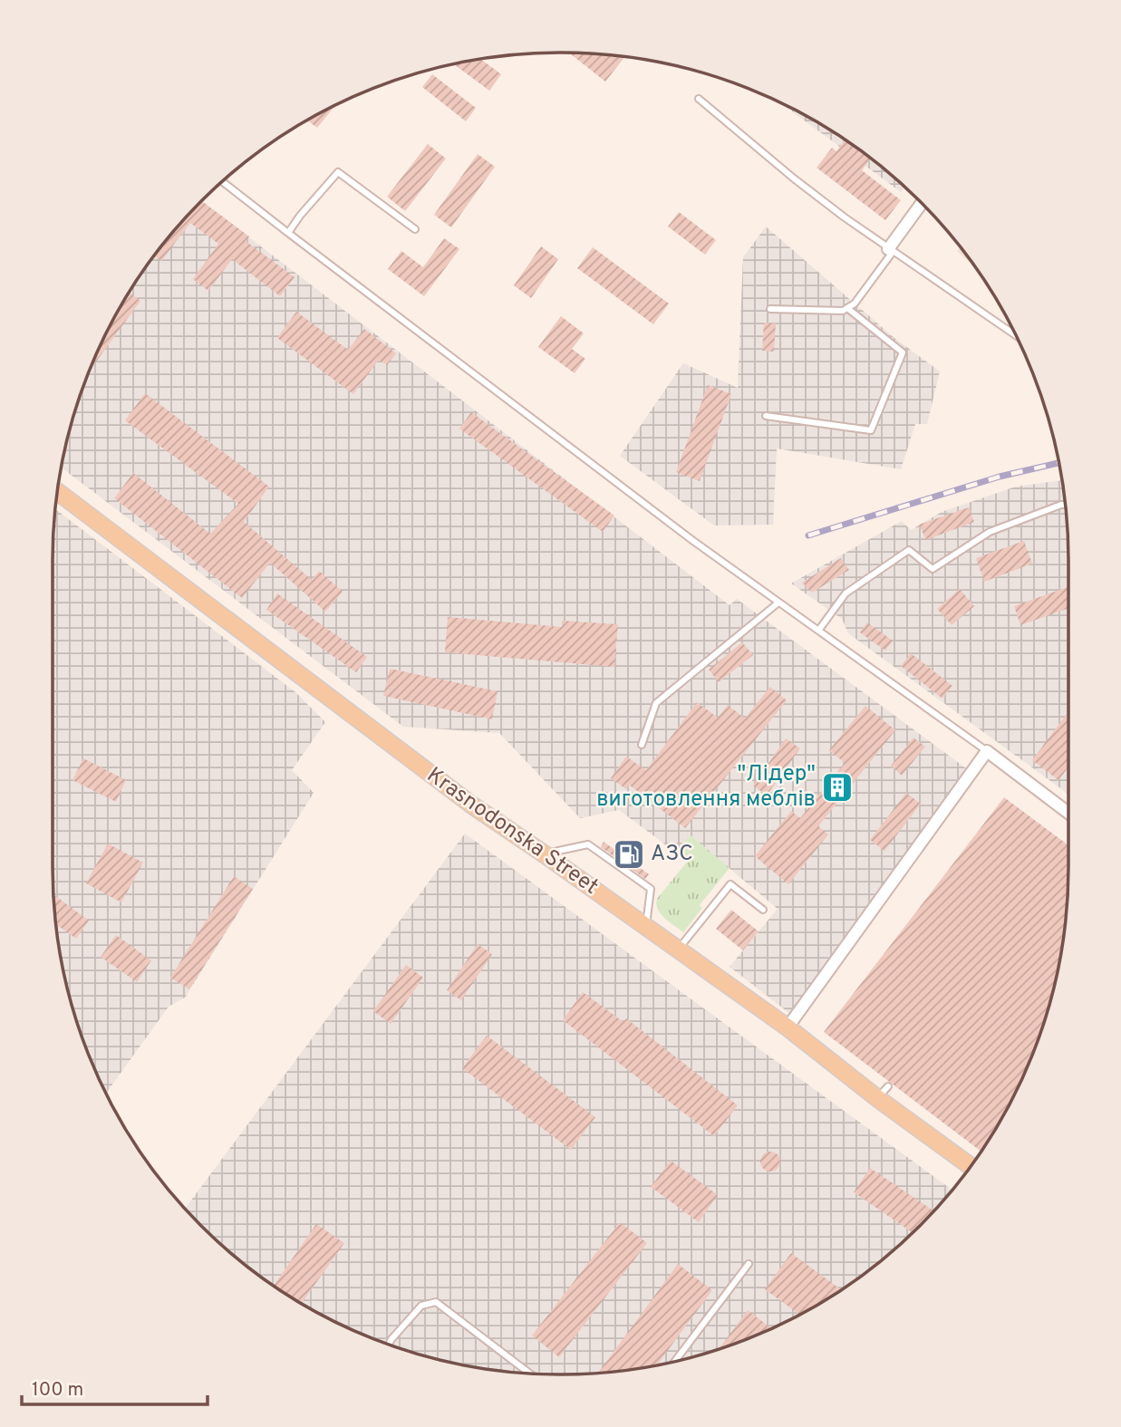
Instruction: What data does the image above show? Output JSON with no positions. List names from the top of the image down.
{
  "streets": {
    "main road": ["Krasnodonska Street"]
  },
  "places": {
    "building": ["\"Лідер\" виготовлення меблів"],
    "fuel station": ["АЗС"]
  },
  "scale_bar": "100 m"
}
